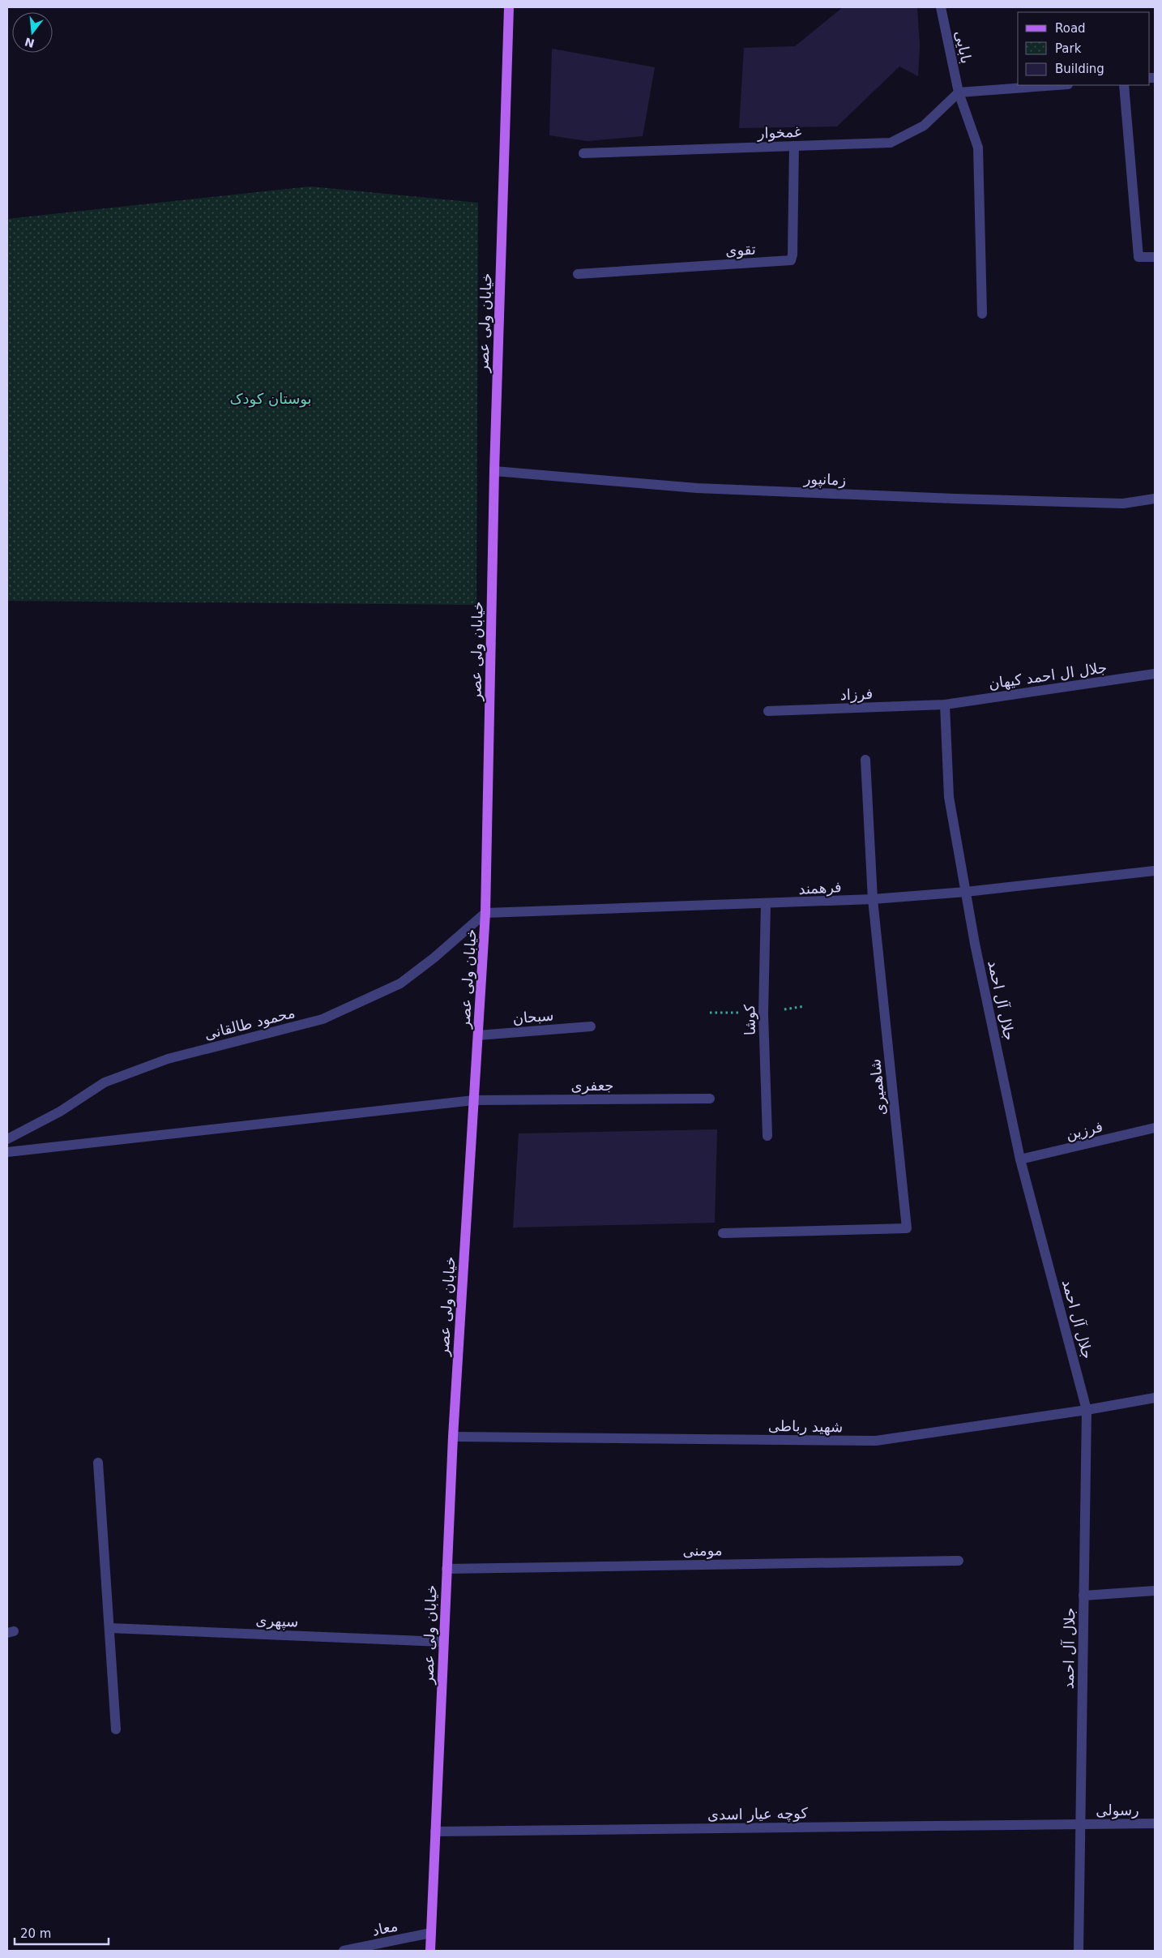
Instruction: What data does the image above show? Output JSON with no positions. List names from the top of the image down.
{
  "streets": {
    "main road": ["خیابان ولی عصر"],
    "street": [
      "بابایی",
      "غمخوار",
      "تقوی",
      "زمانپور",
      "جلال ال احمد کیهان",
      "فرزاد",
      "فرهمند",
      "جلال آل احمد",
      "سبحان",
      "کوشا",
      "محمود طالقانی",
      "جعفری",
      "شاهمیری",
      "فرزین",
      "شهید رباطی",
      "مومنی",
      "سپهری",
      "رسولی",
      "کوچه عیار اسدی",
      "معاد"
    ]
  },
  "crossings": [
    ["بابایی", "غمخوار"],
    ["غمخوار", "تقوی"],
    ["خیابان ولی عصر", "زمانپور"],
    ["خیابان ولی عصر", "فرهمند"],
    ["خیابان ولی عصر", "سبحان"],
    ["خیابان ولی عصر", "محمود طالقانی"],
    ["خیابان ولی عصر", "جعفری"],
    ["خیابان ولی عصر", "شهید رباطی"],
    ["خیابان ولی عصر", "مومنی"],
    ["خیابان ولی عصر", "سپهری"],
    ["خیابان ولی عصر", "کوچه عیار اسدی"],
    ["خیابان ولی عصر", "معاد"],
    ["جلال ال احمد کیهان", "فرزاد"],
    ["جلال ال احمد کیهان", "جلال آل احمد"],
    ["فرزاد", "جلال آل احمد"],
    ["فرهمند", "جلال آل احمد"],
    ["فرهمند", "کوشا"],
    ["فرهمند", "محمود طالقانی"],
    ["فرهمند", "شاهمیری"],
    ["جلال آل احمد", "فرزین"],
    ["جلال آل احمد", "شهید رباطی"],
    ["جلال آل احمد", "رسولی"],
    ["جلال آل احمد", "کوچه عیار اسدی"],
    ["رسولی", "کوچه عیار اسدی"]
  ],
  "parks": ["بوستان کودک"],
  "legend": ["Road", "Park", "Building"],
  "scale_bar": "20 m",
  "north": "bottom"
}
